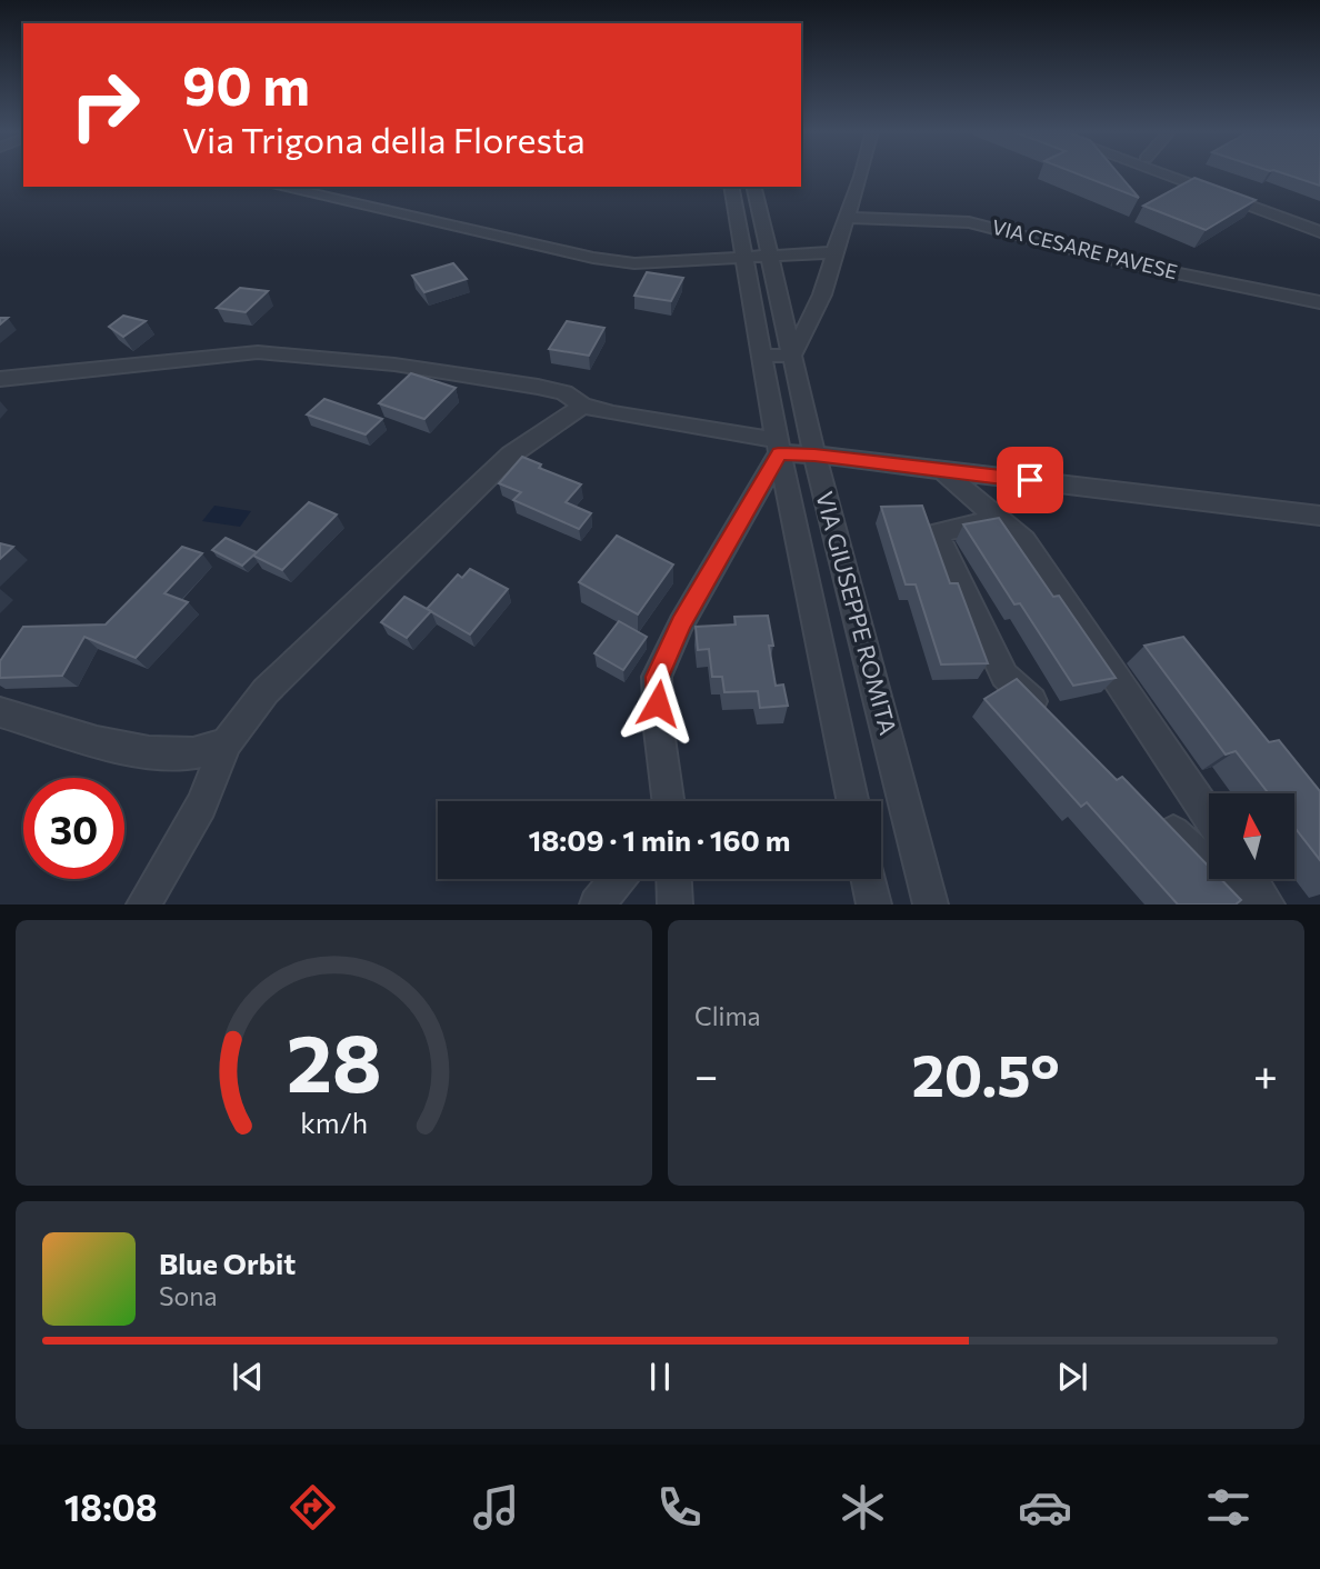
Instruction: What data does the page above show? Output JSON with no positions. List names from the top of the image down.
{
  "streets": {
    "street": ["VIA CESARE PAVESE", "VIA GIUSEPPE ROMITA"]
  },
  "north": "top",
  "page": {
    "turn": ["90 m", "Via Trigona della Floresta"],
    "limit": "30",
    "trip": "18:09 · 1 min · 160 m",
    "tile": "Clima",
    "heat": ["−", "20.5°", "+"],
    "song": ["Blue Orbit", "Sona"],
    "tabs": "18:08",
    "gauge": ["28", "km/h"]
  }
}
